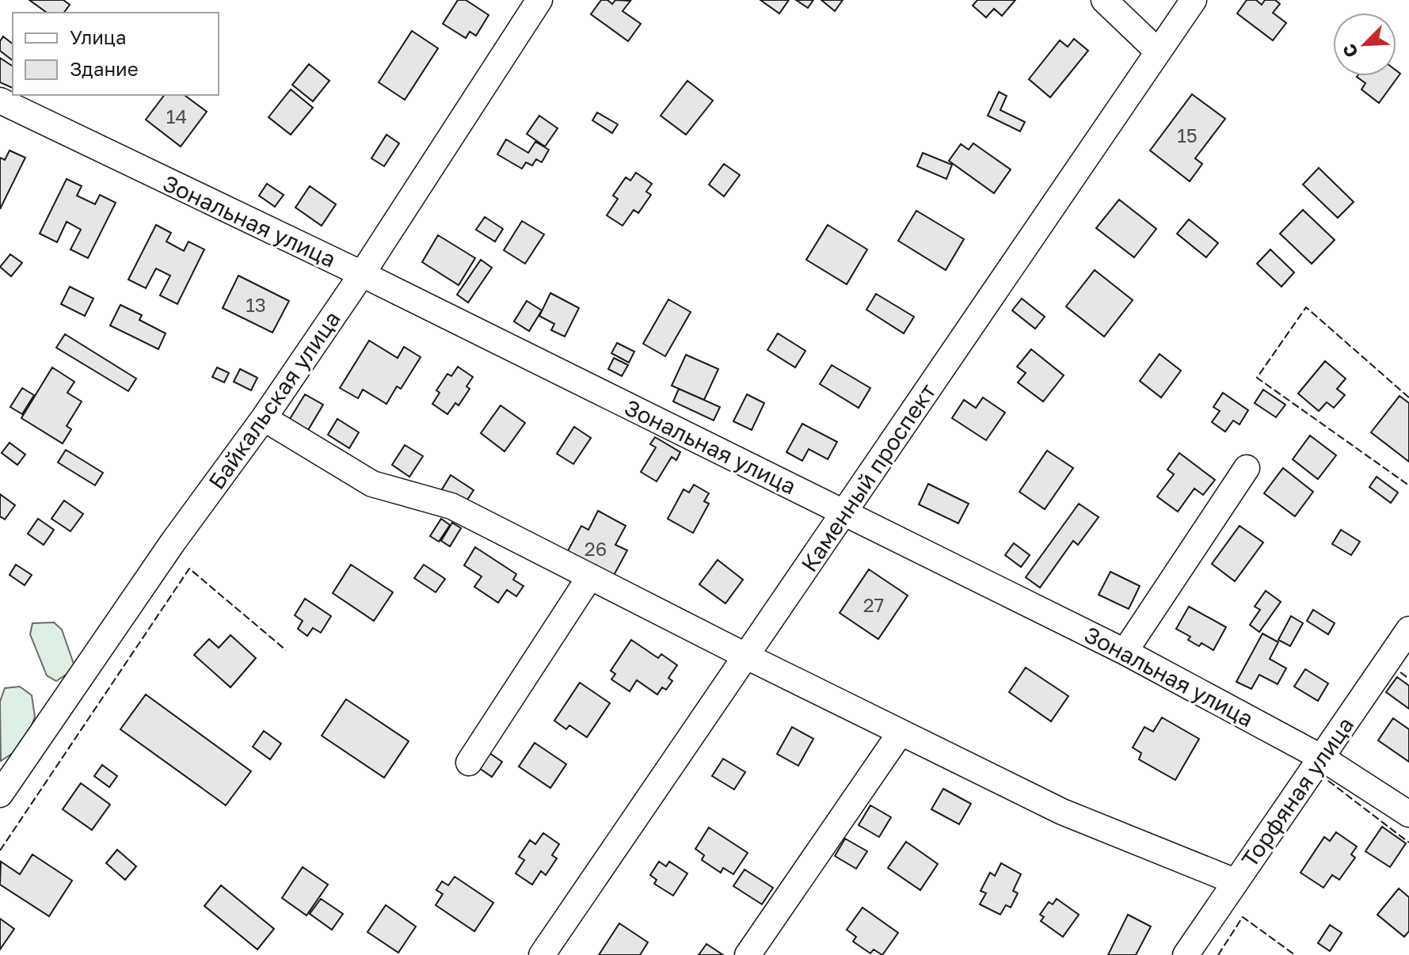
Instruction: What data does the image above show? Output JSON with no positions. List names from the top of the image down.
{
  "streets": {
    "street": [
      "Зональная улица",
      "Байкальская улица",
      "Каменный проспект",
      "Торфяная улица"
    ]
  },
  "crossings": [
    ["Зональная улица", "Байкальская улица"],
    ["Зональная улица", "Каменный проспект"],
    ["Зональная улица", "Торфяная улица"]
  ],
  "house_numbers": [
    "14",
    "15",
    "13",
    "26",
    "27"
  ],
  "legend": ["Улица", "Здание"],
  "north": "bottom left"
}
